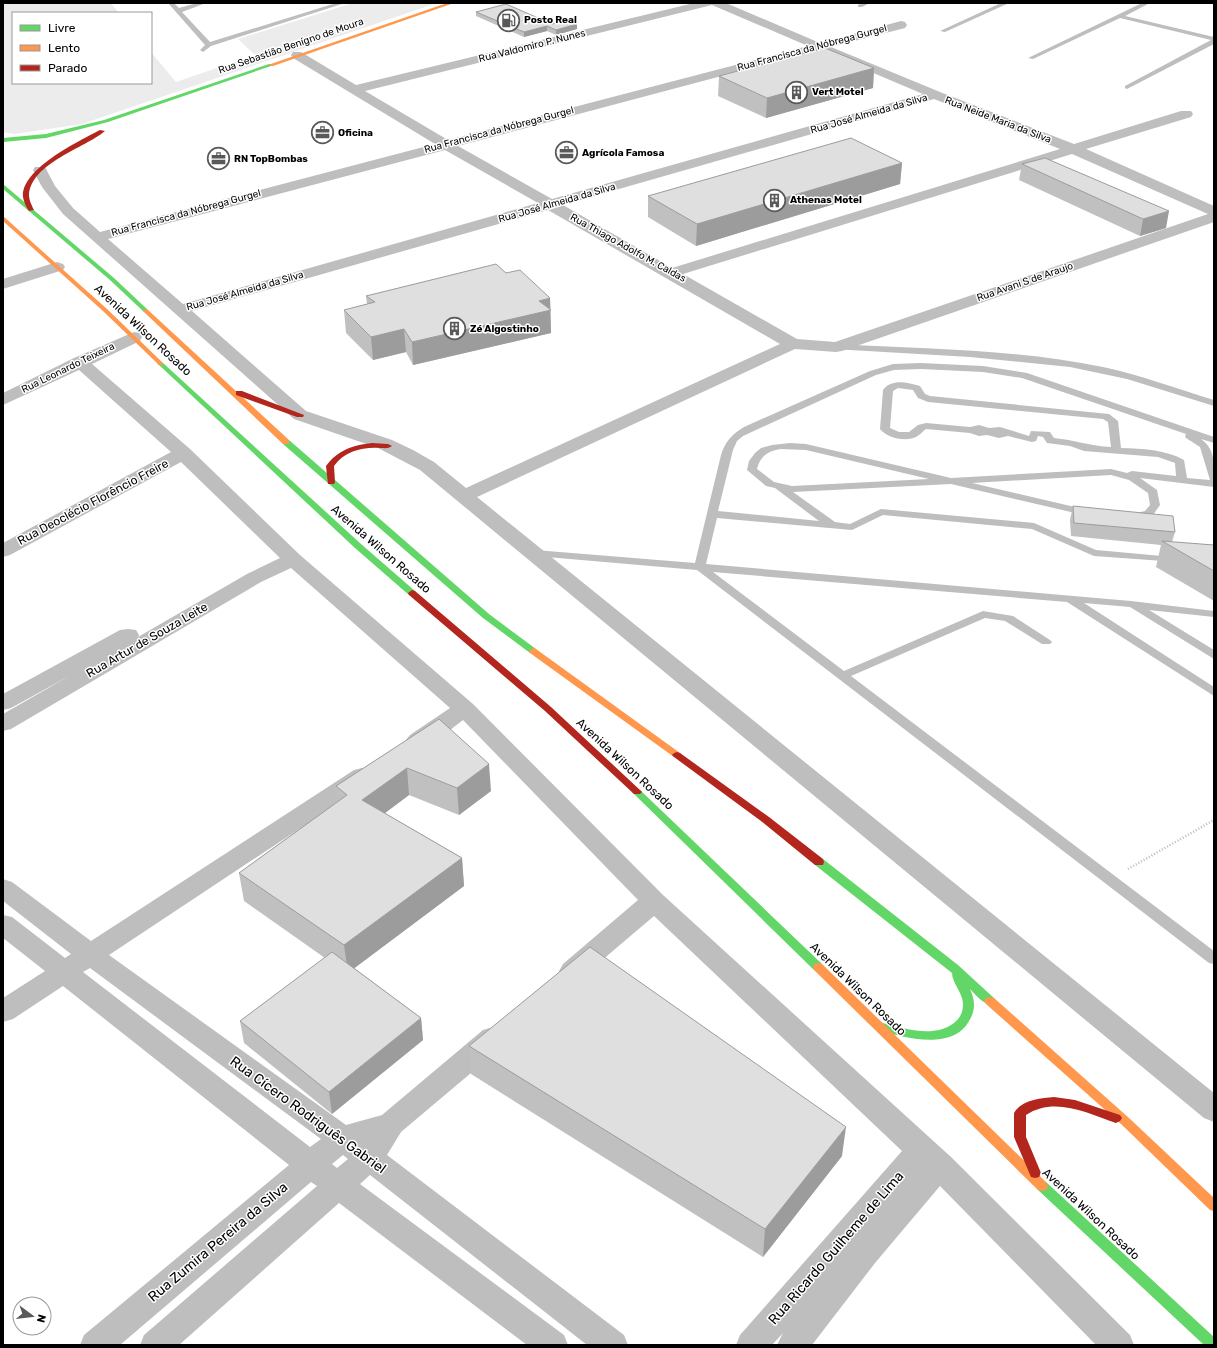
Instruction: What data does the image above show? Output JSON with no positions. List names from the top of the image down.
{
  "streets": {
    "main road": ["Rua Sebastião Benígno de Moura", "Avenida Wilson Rosado"],
    "street": [
      "Rua Valdomiro P. Nunes",
      "Rua Francisca da Nóbrega Gurgel",
      "Rua José Almeida da Silva",
      "Rua Neide Maria da Silva",
      "Rua Thiago Adolfo M. Caldas",
      "Rua Avani S de Araujo",
      "Rua Leonardo Teixeira",
      "Rua Deoclécio Florêncio Freire",
      "Rua Artur de Souza Leite",
      "Rua Cícero Rodriguês Gabriel",
      "Rua Zumira Pereira da Silva",
      "Rua Ricardo Guilheme de Lima"
    ]
  },
  "crossings": [
    ["Rua Sebastião Benígno de Moura", "Rua Thiago Adolfo M. Caldas"],
    ["Rua Valdomiro P. Nunes", "Rua Thiago Adolfo M. Caldas"],
    ["Rua Francisca da Nóbrega Gurgel", "Rua Neide Maria da Silva"],
    ["Rua Francisca da Nóbrega Gurgel", "Rua Thiago Adolfo M. Caldas"],
    ["Rua José Almeida da Silva", "Rua Neide Maria da Silva"],
    ["Rua José Almeida da Silva", "Rua Thiago Adolfo M. Caldas"],
    ["Avenida Wilson Rosado", "Rua Leonardo Teixeira"],
    ["Rua Cícero Rodriguês Gabriel", "Rua Zumira Pereira da Silva"]
  ],
  "places": {
    "fuel station": ["Posto Real"],
    "building": ["Vert Motel", "Athenas Motel", "Zé Algostinho"],
    "office": ["Oficina", "Agrícola Famosa", "RN TopBombas"]
  },
  "legend": ["Livre", "Lento", "Parado"],
  "north": "right"
}
